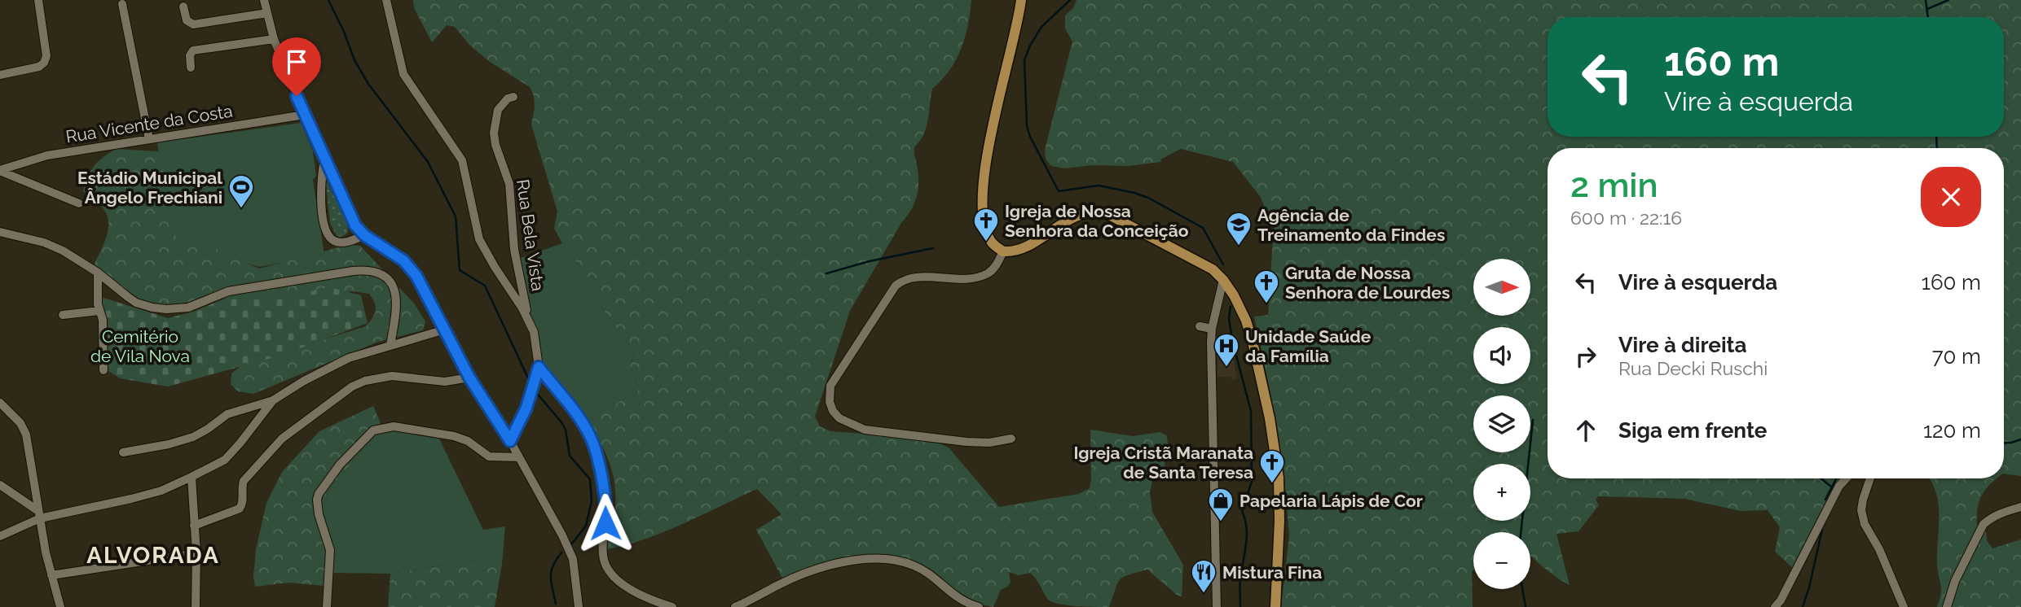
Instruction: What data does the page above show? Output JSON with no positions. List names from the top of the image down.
{
  "streets": {
    "street": ["Rua Vicente da Costa", "Rua Bela Vista"]
  },
  "districts": ["ALVORADA"],
  "parks": ["Cemitério de Vila Nova"],
  "places": {
    "sports": ["Estádio Municipal Ângelo Frechiani"],
    "church": ["Igreja de Nossa Senhora da Conceição", "Gruta de Nossa Senhora de Lourdes", "Igreja Cristã Maranata de Santa Teresa"],
    "school or university": ["Agência de Treinamento da Findes"],
    "hospital": ["Unidade Saúde da Família"],
    "shop": ["Papelaria Lápis de Cor"],
    "restaurant": ["Mistura Fina"]
  },
  "north": "right",
  "page": {
    "turn": ["160 m", "Vire à esquerda"],
    "heading": ["2 min", "600 m · 22:16"],
    "list": [
      {
        "name": "Vire à esquerda",
        "value": "160 m"
      },
      {
        "name": "Vire à direita",
        "note": "Rua Decki Ruschi",
        "value": "70 m"
      },
      {
        "name": "Siga em frente",
        "value": "120 m"
      }
    ],
    "map_buttons": ["+", "−"]
  }
}
